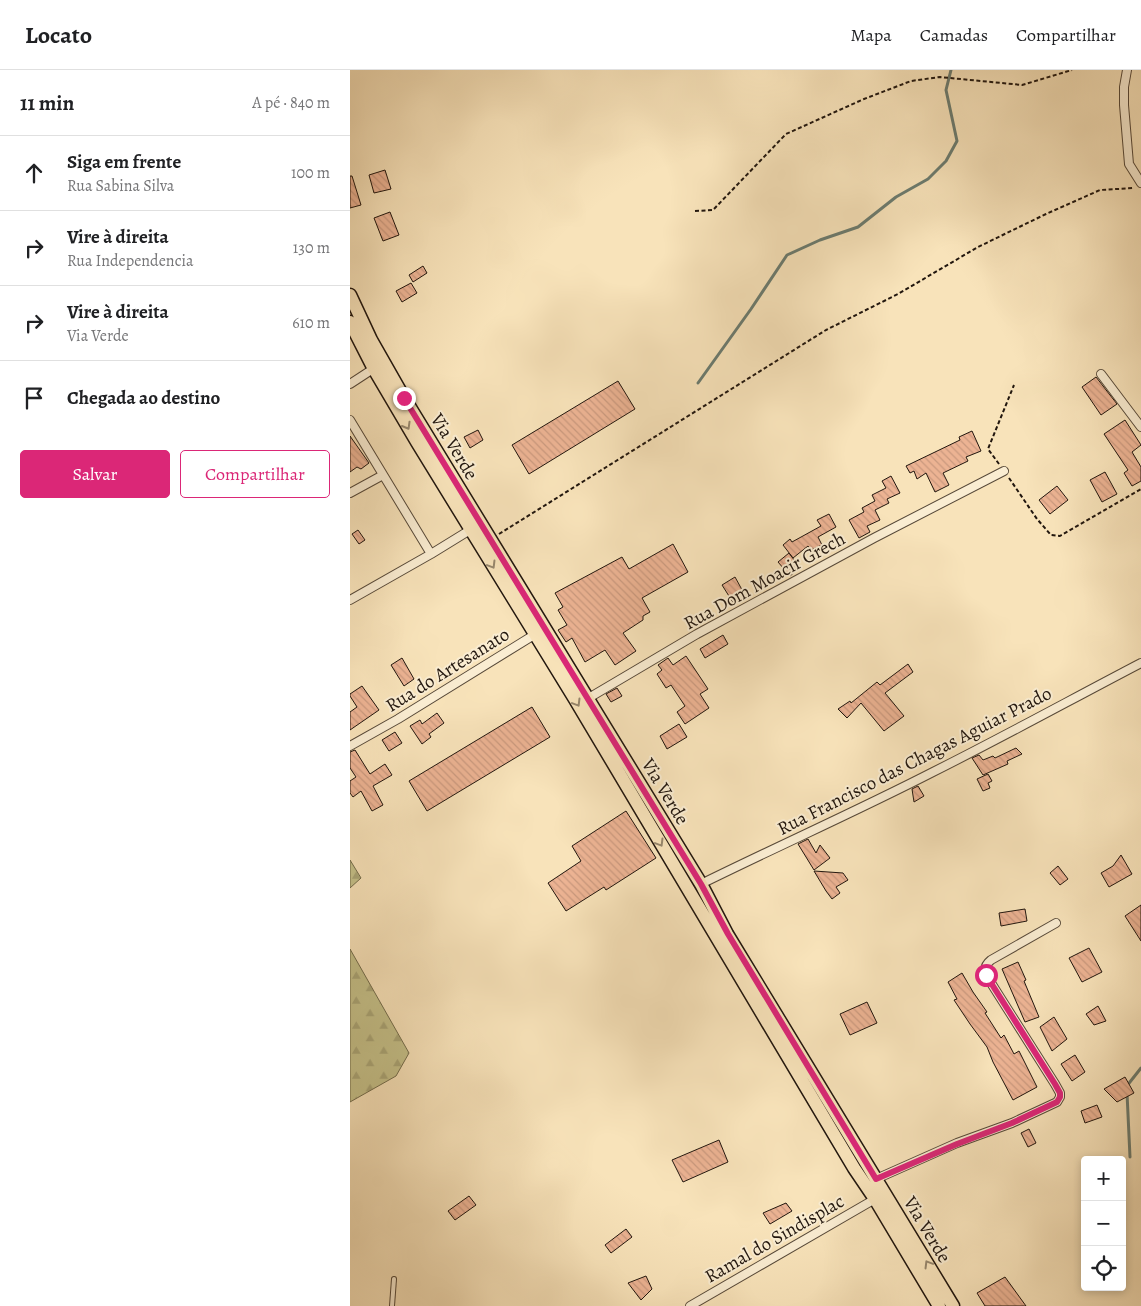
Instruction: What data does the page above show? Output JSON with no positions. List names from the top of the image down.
{
  "streets": {
    "main road": ["Via Verde"],
    "street": [
      "Rua Dom Moacir Grech",
      "Rua do Artesanato",
      "Rua Francisco das Chagas Aguiar Prado",
      "Ramal do Sindisplac"
    ]
  },
  "crossings": [
    ["Via Verde", "Rua Dom Moacir Grech"],
    ["Via Verde", "Rua do Artesanato"],
    ["Via Verde", "Rua Francisco das Chagas Aguiar Prado"],
    ["Via Verde", "Ramal do Sindisplac"]
  ],
  "page": {
    "header": "Locato",
    "nav": ["Mapa", "Camadas", "Compartilhar"],
    "heading": ["11 min", "A pé · 840 m"],
    "list": [
      ["Siga em frente", "Rua Sabina Silva", "100 m"],
      ["Vire à direita", "Rua Independencia", "130 m"],
      ["Vire à direita", "Via Verde", "610 m"],
      "Chegada ao destino"
    ],
    "buttons": ["Salvar", "Compartilhar"],
    "map_buttons": ["+", "−"]
  }
}
